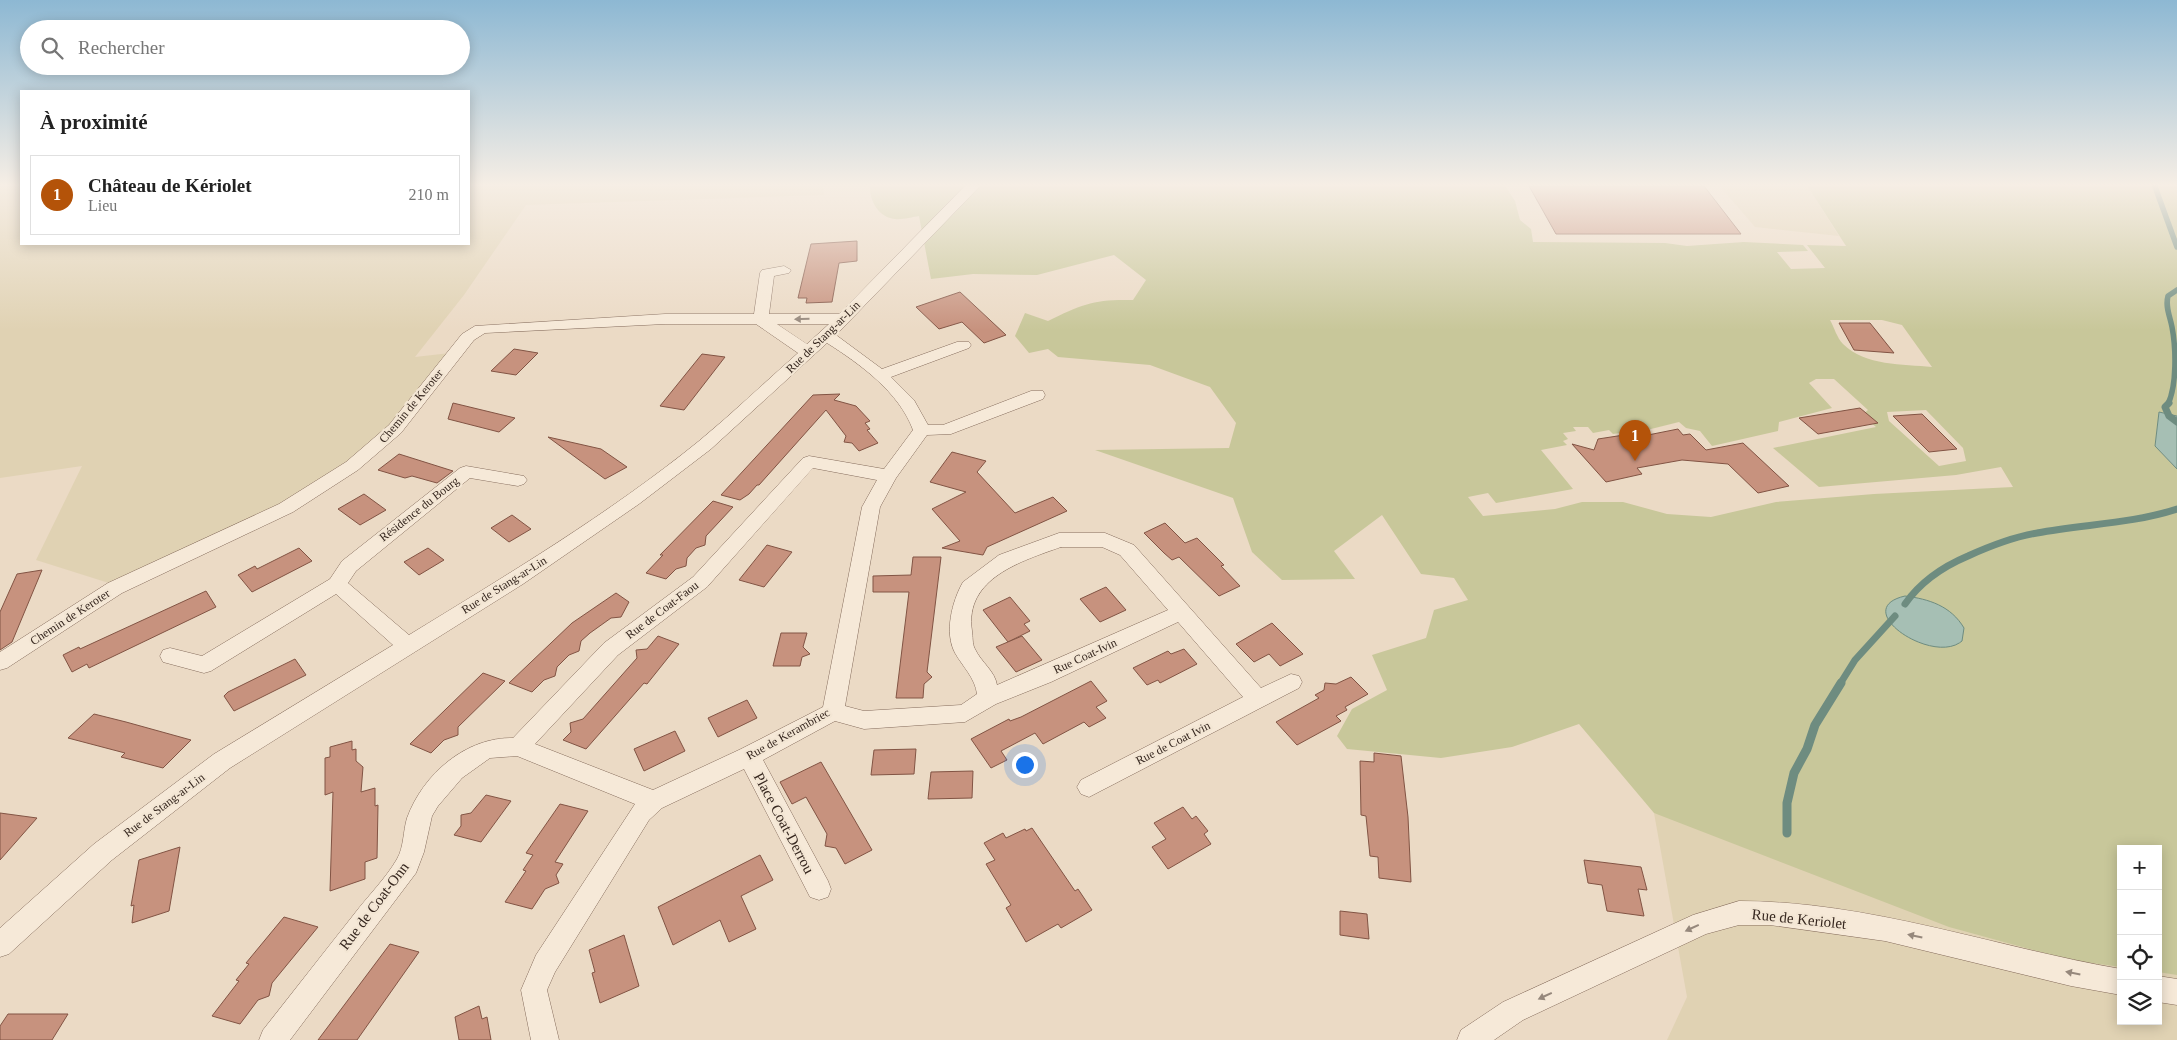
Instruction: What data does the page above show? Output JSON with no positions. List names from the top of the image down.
{
  "streets": {
    "street": [
      "Rue de Stang-ar-Lin",
      "Chemin de Keroter",
      "Résidence du Bourg",
      "Rue de Coat-Faou",
      "Rue Coat-Ivin",
      "Rue de Kerambriec",
      "Rue de Coat Ivin",
      "Place Coat-Derrou",
      "Rue de Coat-Onn",
      "Rue de Keriolet"
    ]
  },
  "crossings": [
    ["Rue de Stang-ar-Lin", "Chemin de Keroter"],
    ["Rue de Coat-Faou", "Rue de Kerambriec"],
    ["Rue de Coat-Faou", "Rue de Coat-Onn"],
    ["Rue Coat-Ivin", "Rue de Kerambriec"],
    ["Rue de Kerambriec", "Place Coat-Derrou"],
    ["Rue de Kerambriec", "Rue de Coat-Onn"]
  ],
  "one_way": ["Rue de Keriolet"],
  "page": {
    "search": "Rechercher",
    "heading": "À proximité",
    "list": [
      {
        "mark": "1",
        "name": "Château de Kériolet",
        "note": "Lieu",
        "value": "210 m"
      }
    ],
    "pins": "1",
    "map_buttons": ["+", "−"]
  }
}
